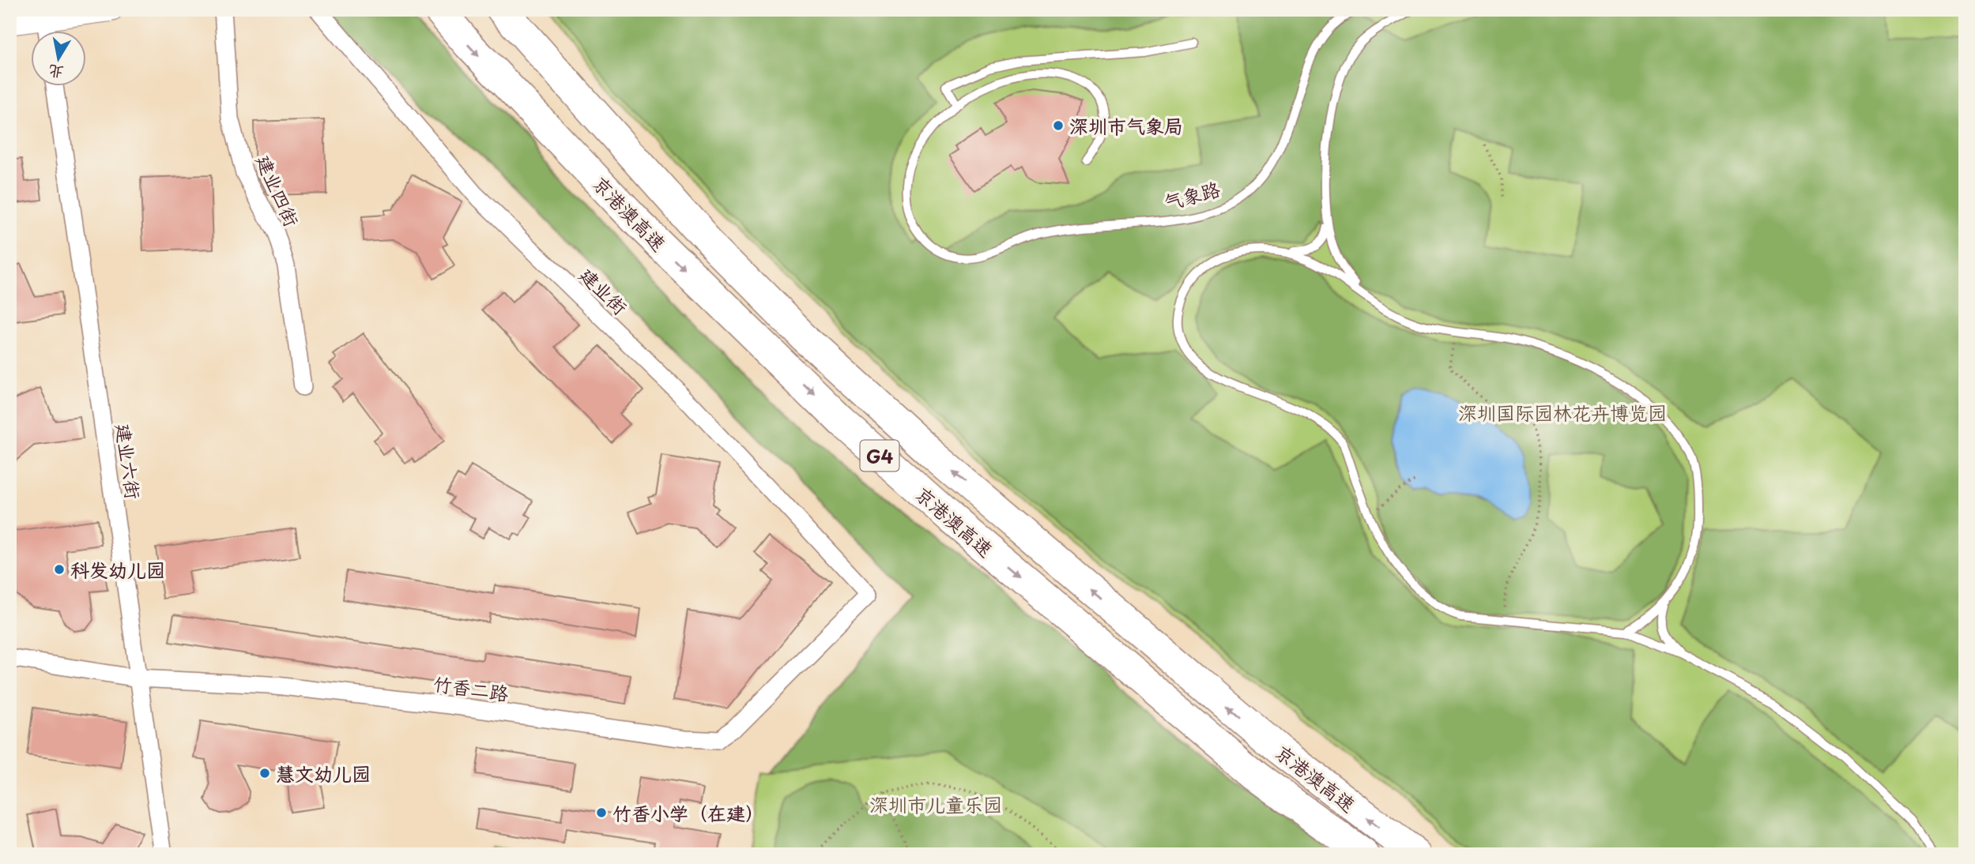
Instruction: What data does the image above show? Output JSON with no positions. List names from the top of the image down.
{
  "streets": {
    "highway": ["京港澳高速", "G4"],
    "street": [
      "建业四街",
      "建业街",
      "建业六街",
      "竹香二路"
    ],
    "lane": ["气象路"]
  },
  "crossings": [
    ["建业街", "竹香二路"],
    ["建业六街", "竹香二路"]
  ],
  "parks": ["深圳国际园林花卉博览园", "深圳市儿童乐园"],
  "places": [
    "深圳市气象局",
    "科发幼儿园",
    "慧文幼儿园",
    "竹香小学（在建）"
  ],
  "north": "bottom"
}
